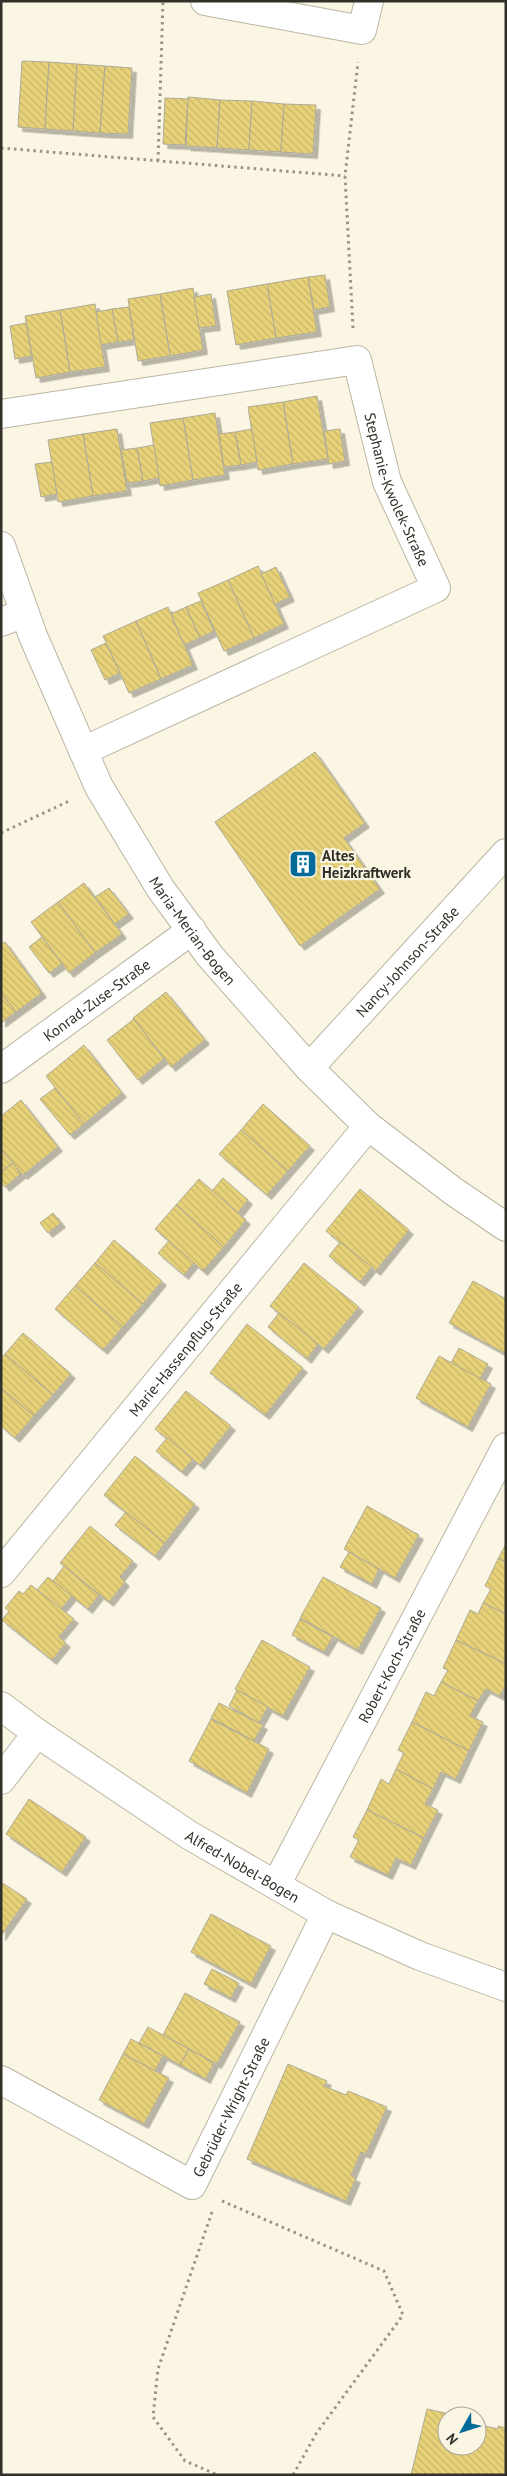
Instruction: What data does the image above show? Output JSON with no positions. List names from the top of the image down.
{
  "streets": {
    "street": [
      "Stephanie-Kwolek-Straße",
      "Maria-Merian-Bogen",
      "Nancy-Johnson-Straße",
      "Konrad-Zuse-Straße",
      "Marie-Hassenpflug-Straße",
      "Robert-Koch-Straße",
      "Alfred-Nobel-Bogen",
      "Gebrüder-Wright-Straße"
    ]
  },
  "crossings": [
    ["Stephanie-Kwolek-Straße", "Maria-Merian-Bogen"],
    ["Maria-Merian-Bogen", "Nancy-Johnson-Straße"],
    ["Maria-Merian-Bogen", "Konrad-Zuse-Straße"],
    ["Maria-Merian-Bogen", "Marie-Hassenpflug-Straße"],
    ["Robert-Koch-Straße", "Alfred-Nobel-Bogen"],
    ["Alfred-Nobel-Bogen", "Gebrüder-Wright-Straße"]
  ],
  "places": {
    "building": ["Altes Heizkraftwerk"]
  },
  "north": "bottom left"
}
